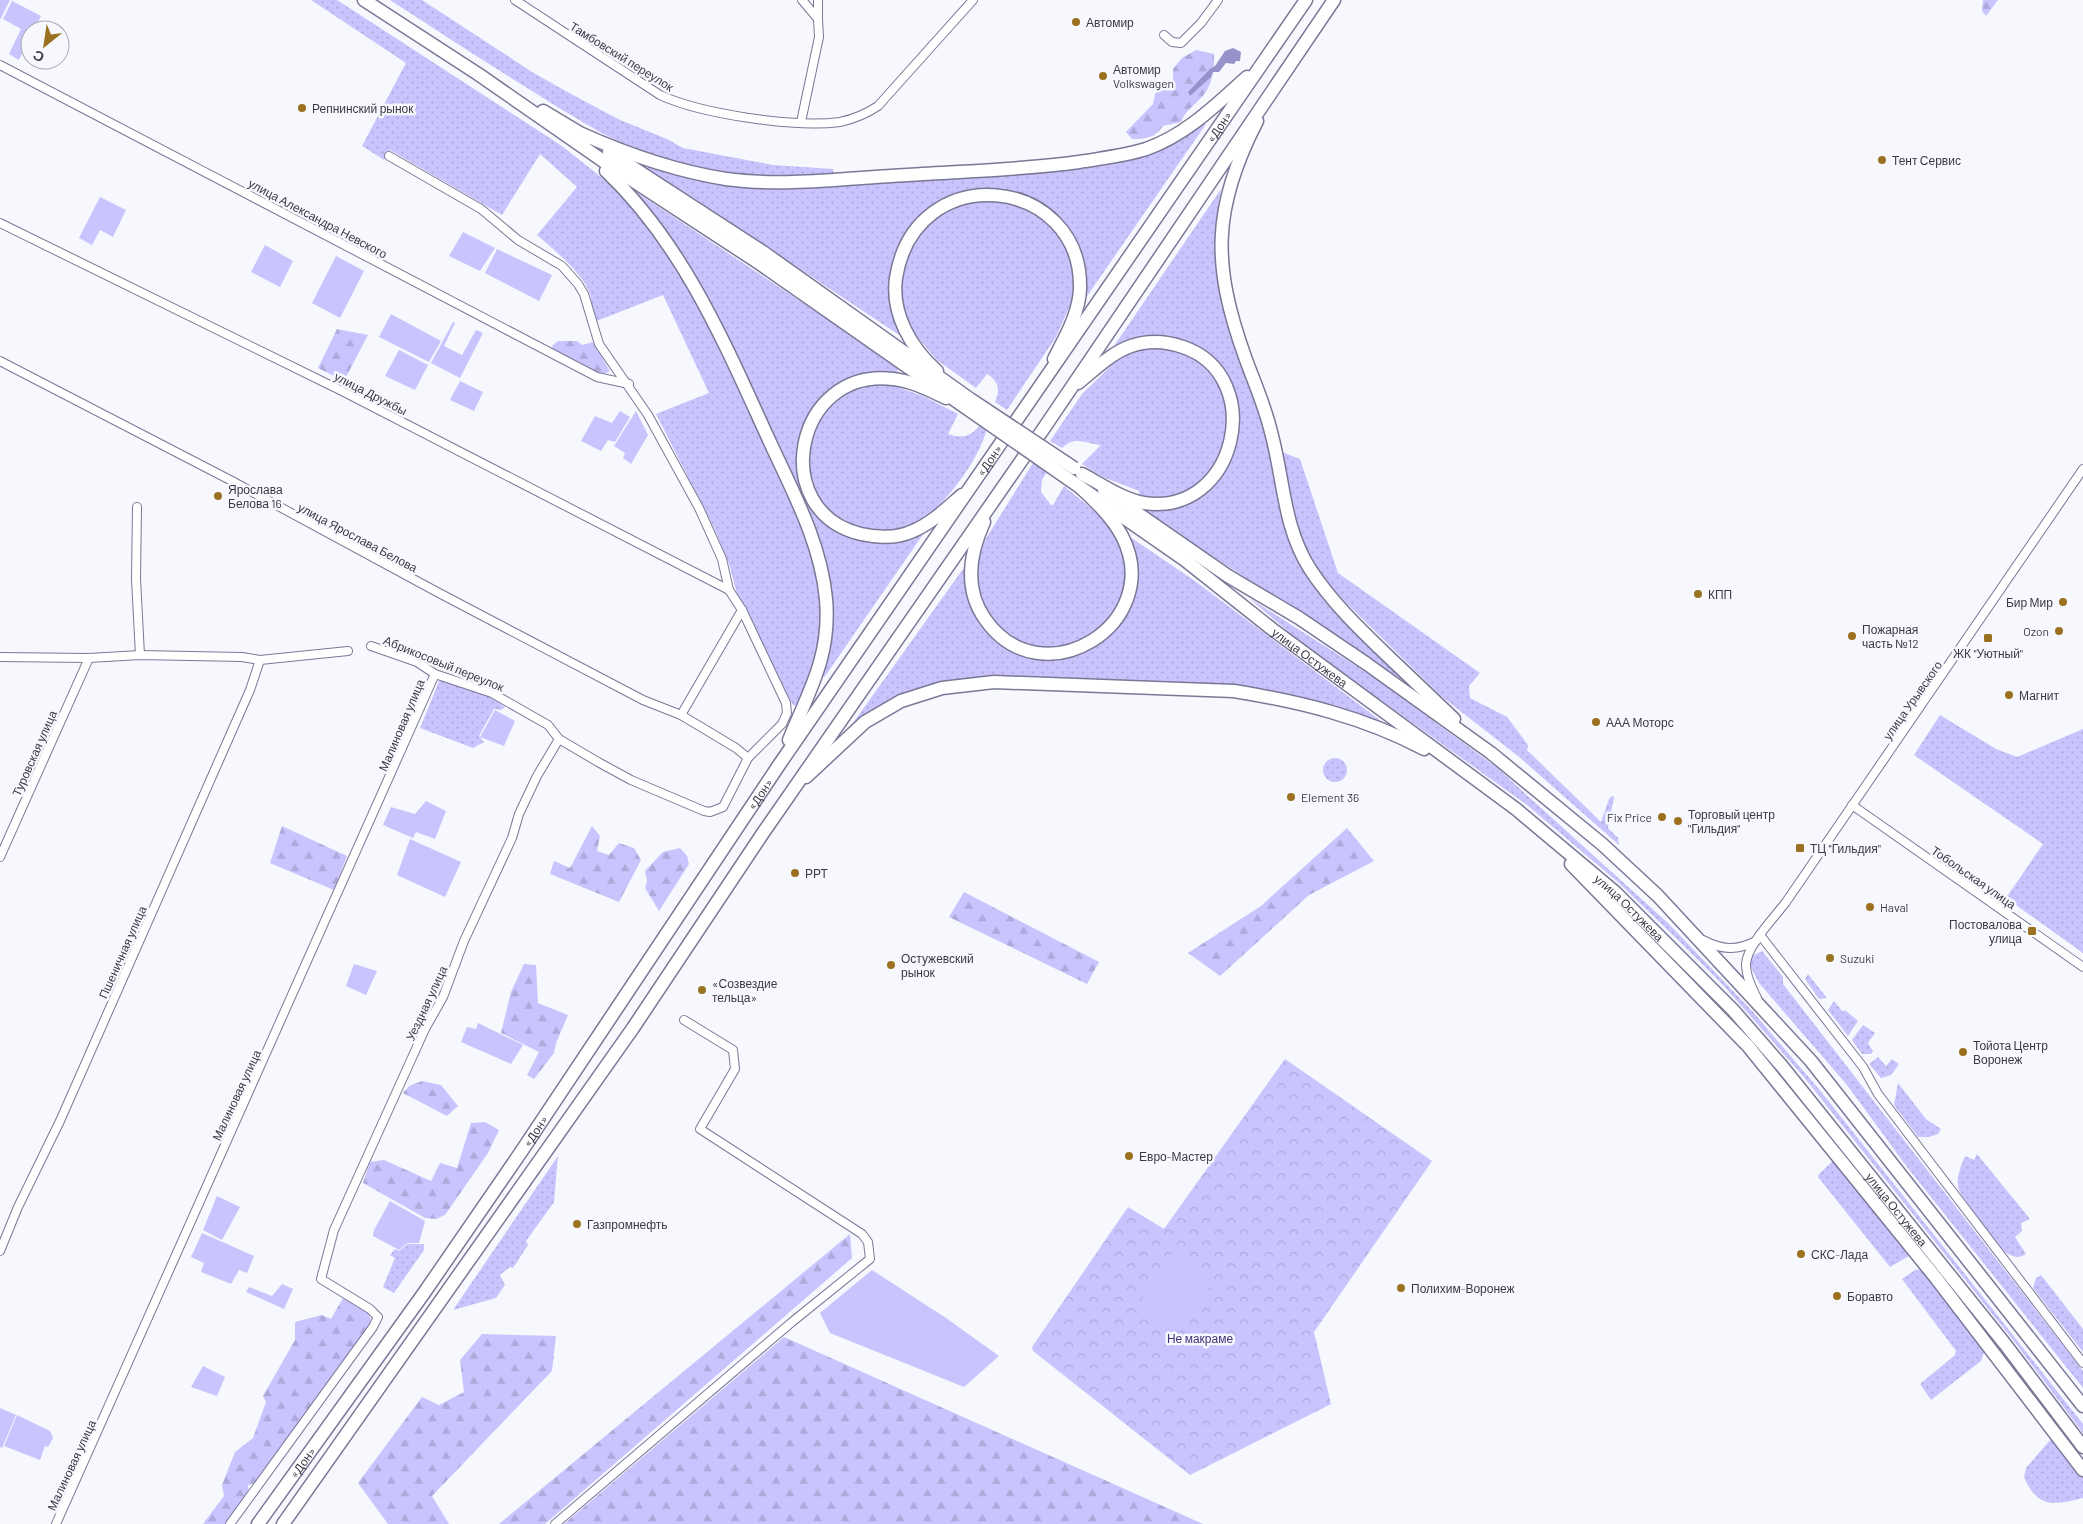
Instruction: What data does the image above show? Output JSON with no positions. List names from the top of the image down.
{
  "streets": {
    "main road": ["«Дон»", "улица Остужева"],
    "street": [
      "Тамбовский переулок",
      "улица Александра Невского",
      "улица Дружбы",
      "улица Ярослава Белова",
      "Абрикосовый переулок",
      "улица Урывского",
      "Малиновая улица",
      "Туровская улица",
      "Тобольская улица",
      "Пшеничная улица",
      "Уездная улица"
    ]
  },
  "crossings": [
    ["улица Ярослава Белова", "Абрикосовый переулок"],
    ["улица Остужева", "улица Урывского"],
    ["Абрикосовый переулок", "Малиновая улица"],
    ["Абрикосовый переулок", "Уездная улица"],
    ["улица Урывского", "Тобольская улица"]
  ],
  "parks": ["Не макраме"],
  "places": {
    "other": [
      "Автомир",
      "Автомир Volkswagen",
      "Репнинский рынок",
      "Тент Сервис",
      "Ярослава Белова 16",
      "КПП",
      "Бир Мир",
      "Ozon",
      "Пожарная часть №12",
      "Магнит",
      "ААА Моторс",
      "Element 36",
      "Fix Price",
      "Торговый центр \"Гильдия\"",
      "РРТ",
      "Haval",
      "Suzuki",
      "Остужевский рынок",
      "«Созвездие тельца»",
      "Тойота Центр Воронеж",
      "Евро-Мастер",
      "Газпромнефть",
      "СКС-Лада",
      "Полихим-Воронеж",
      "Боравто"
    ],
    "transit": ["ЖК \"Уютный\"", "ТЦ \"Гильдия\"", "Постовалова улица"]
  },
  "north": "bottom left"
}
